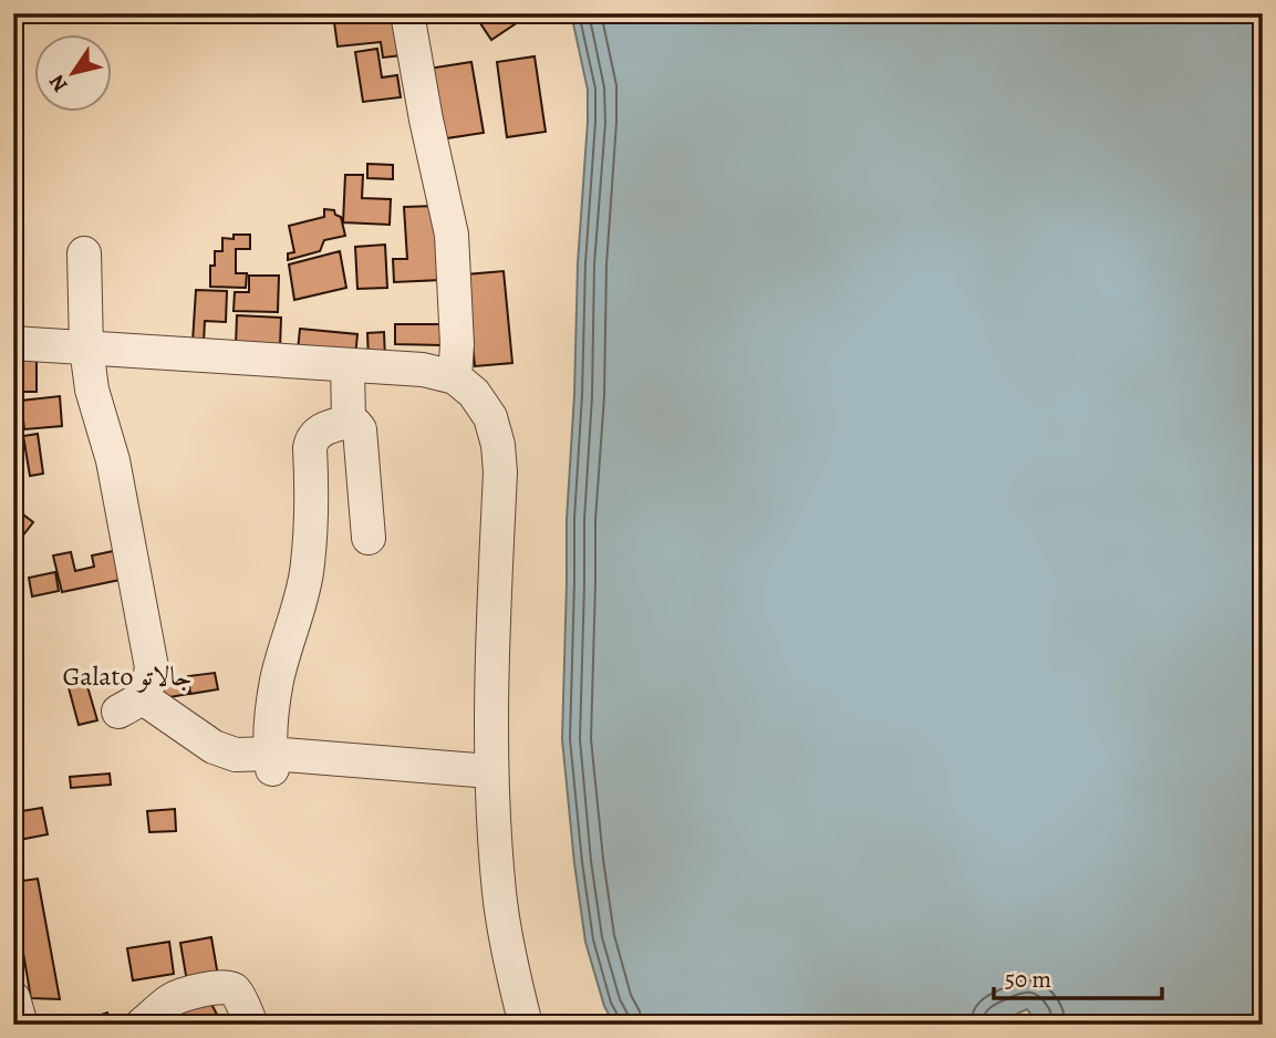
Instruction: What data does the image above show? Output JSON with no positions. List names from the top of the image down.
{
  "districts": ["Galato جالاتو"],
  "scale_bar": "50 m",
  "north": "bottom left"
}
